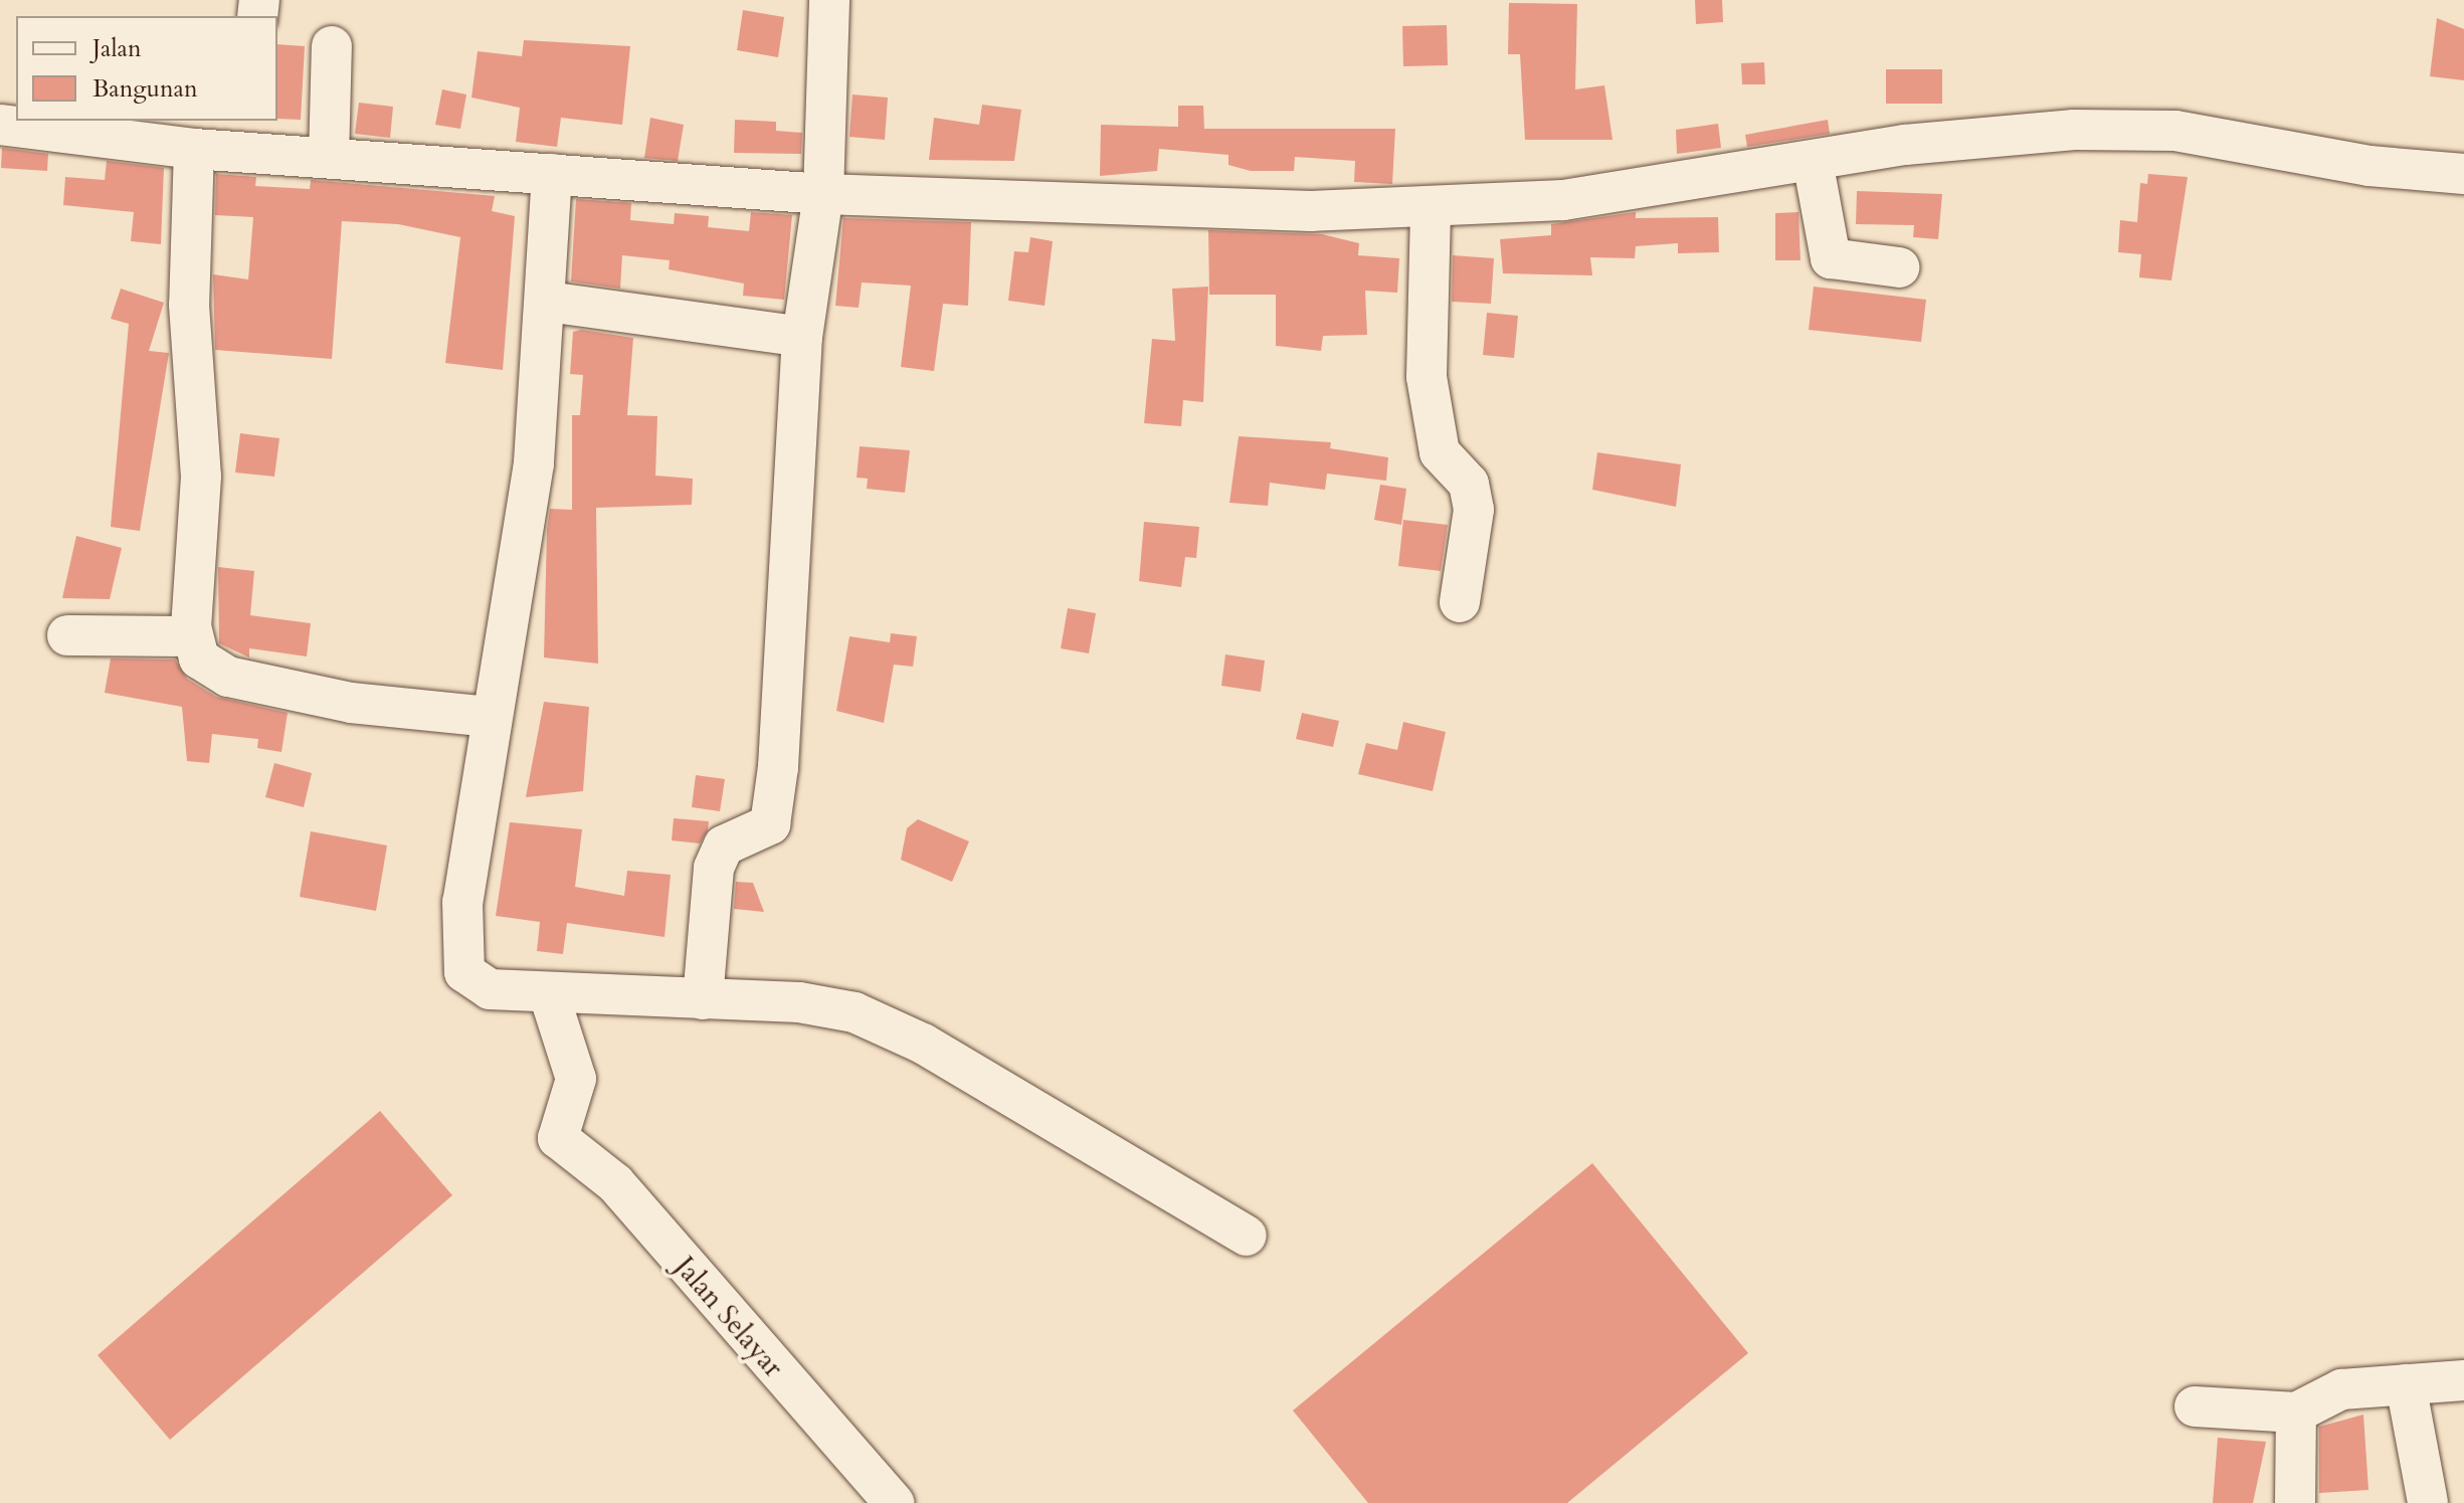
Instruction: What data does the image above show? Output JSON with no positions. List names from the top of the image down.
{
  "streets": {
    "street": ["Jalan Selayar"]
  },
  "legend": ["Jalan", "Bangunan"]
}
